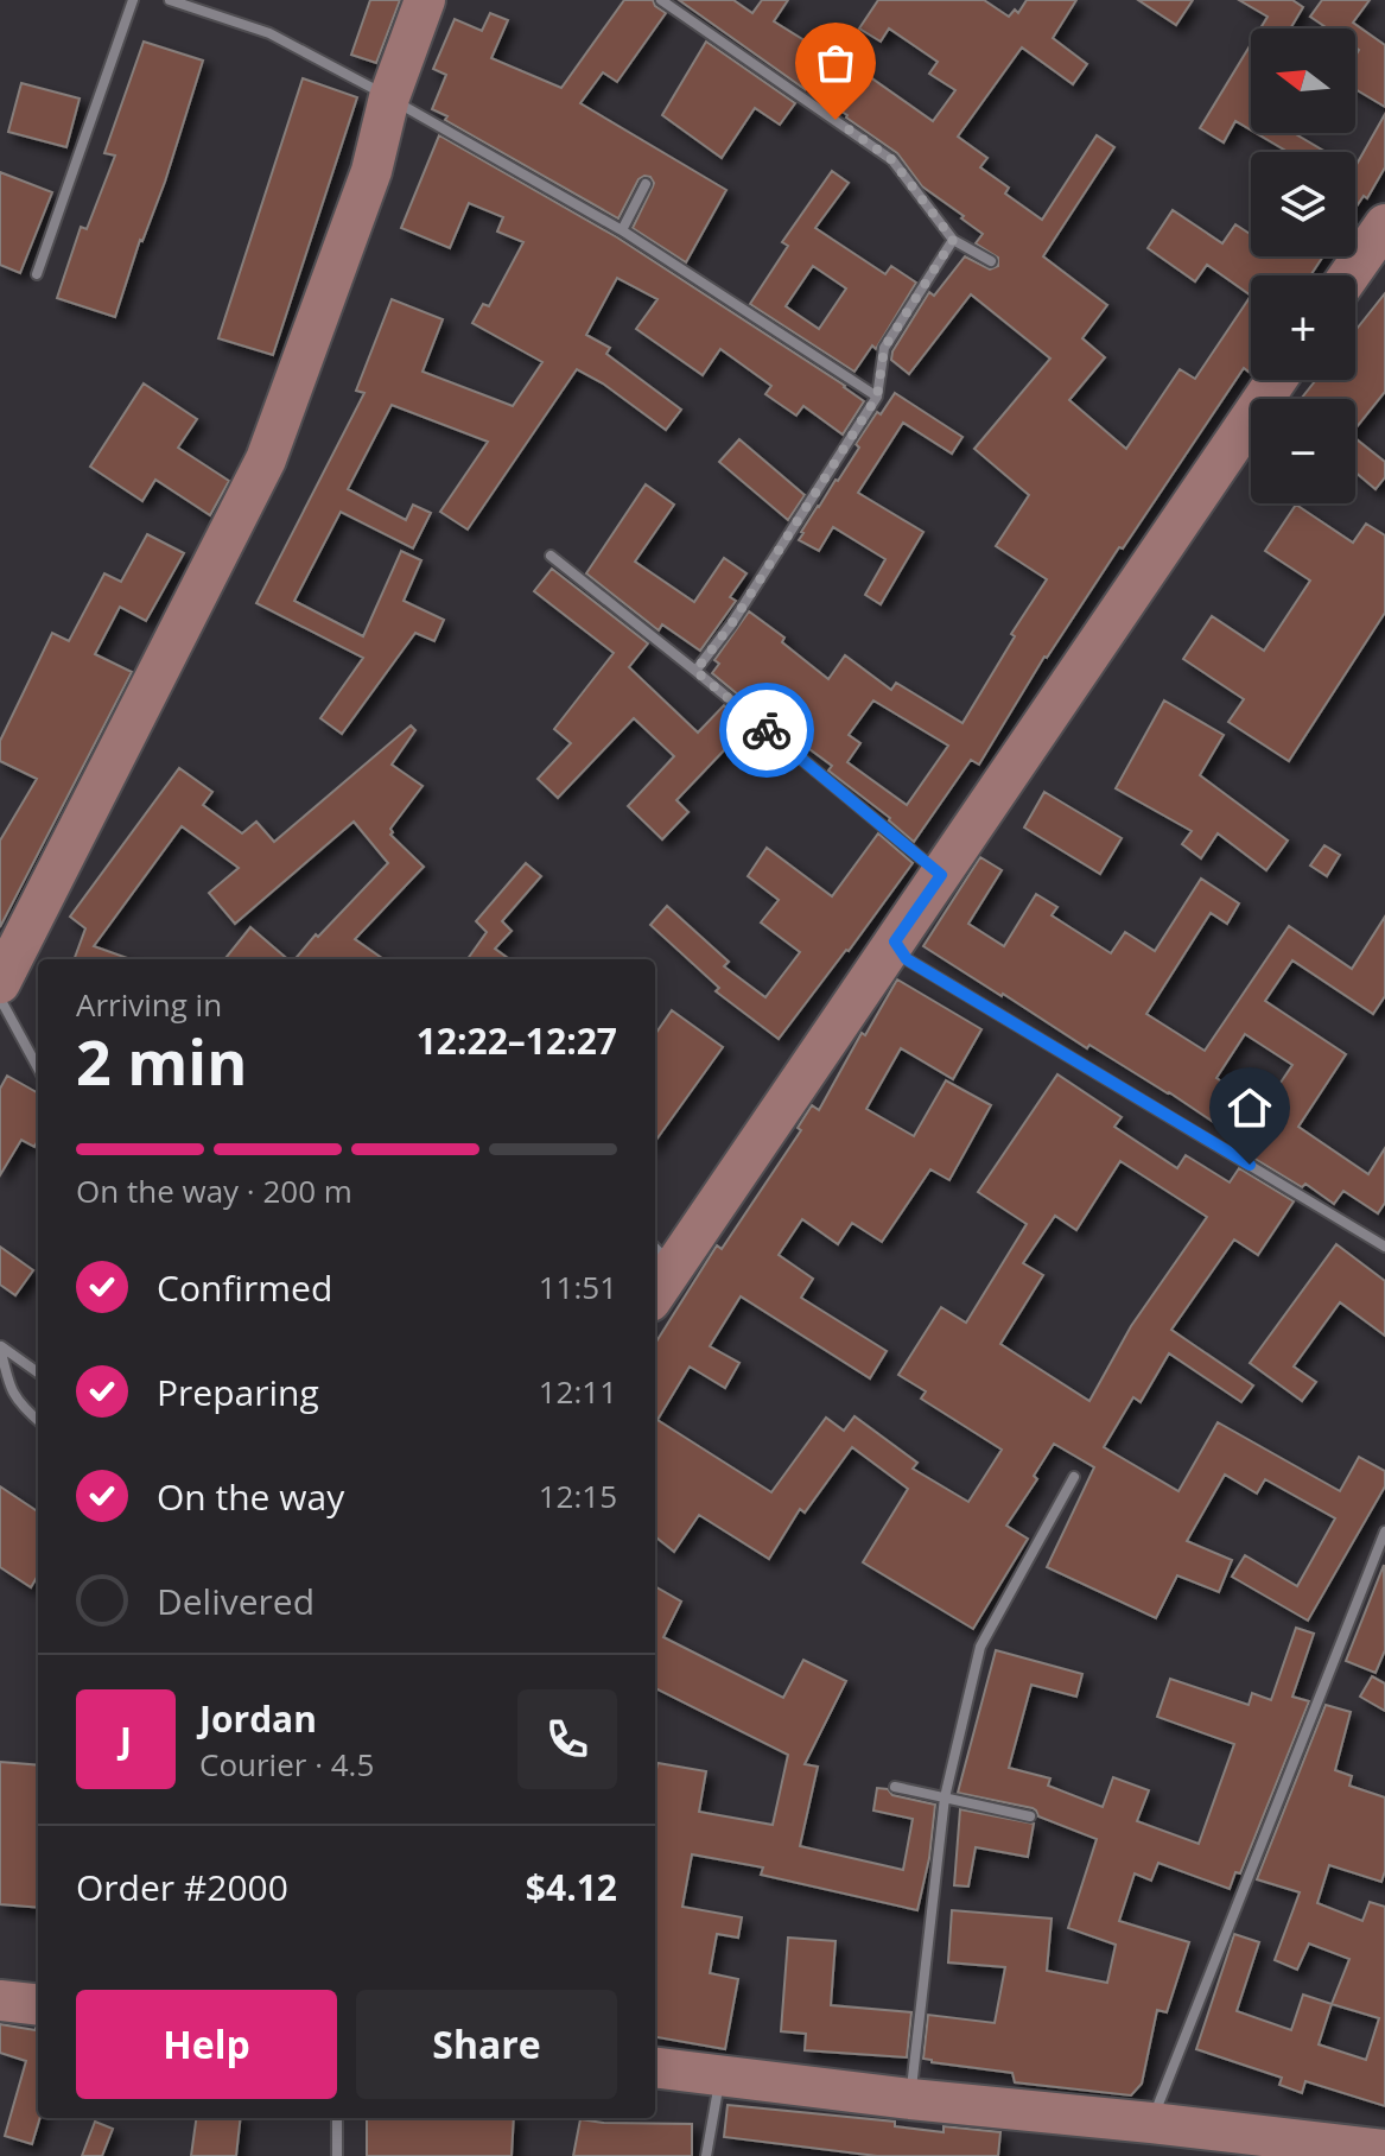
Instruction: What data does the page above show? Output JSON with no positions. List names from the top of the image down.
{
  "north": "left",
  "page": {
    "map_buttons": ["+", "−"],
    "heading": ["2 min", "Arriving in", "12:22–12:27"],
    "panel": [
      "Jordan",
      "Courier · 4.5",
      "Order #2000",
      "$4.12"
    ],
    "bar": "On the way · 200 m",
    "list": [
      ["Confirmed", "11:51"],
      ["Preparing", "12:11"],
      ["On the way", "12:15"],
      "Delivered"
    ],
    "round": "J",
    "buttons": ["Help", "Share"]
  }
}
